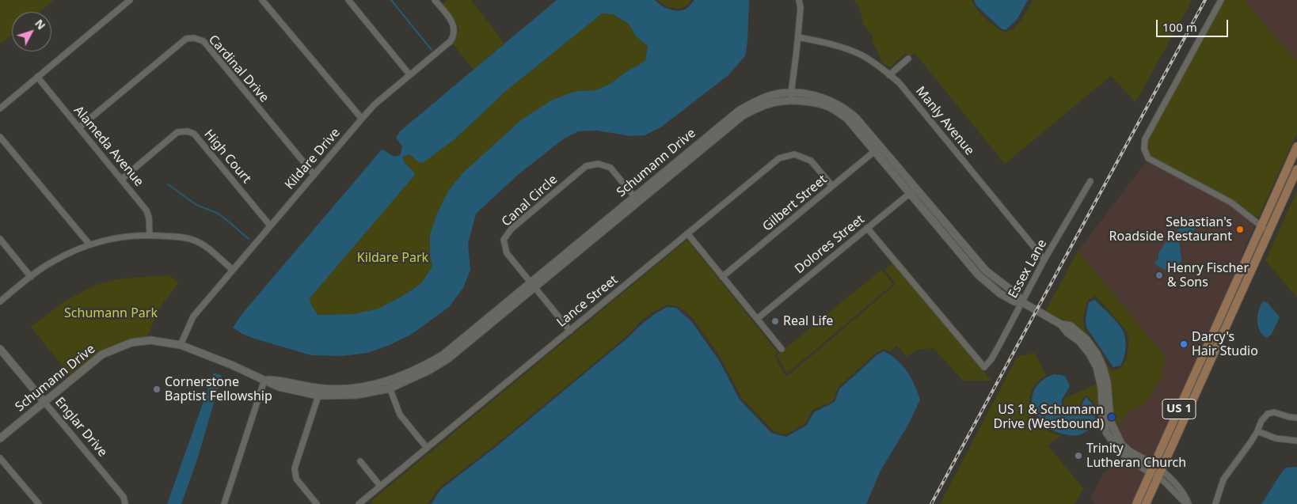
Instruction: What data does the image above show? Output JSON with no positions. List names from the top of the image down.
{
  "streets": {
    "main road": ["US 1"],
    "street": [
      "Cardinal Drive",
      "Manly Avenue",
      "Alameda Avenue",
      "High Court",
      "Kildare Drive",
      "Schumann Drive",
      "Canal Circle",
      "Gilbert Street",
      "Dolores Street",
      "Essex Lane",
      "Lance Street",
      "Englar Drive"
    ]
  },
  "crossings": [
    ["Cardinal Drive", "Alameda Avenue"],
    ["Cardinal Drive", "Kildare Drive"],
    ["Manly Avenue", "Essex Lane"],
    ["Alameda Avenue", "High Court"],
    ["High Court", "Kildare Drive"],
    ["Kildare Drive", "Schumann Drive"],
    ["Schumann Drive", "Canal Circle"],
    ["Schumann Drive", "Gilbert Street"],
    ["Schumann Drive", "Dolores Street"],
    ["Schumann Drive", "Essex Lane"],
    ["Schumann Drive", "US 1"],
    ["Schumann Drive", "Englar Drive"],
    ["Canal Circle", "Lance Street"],
    ["Gilbert Street", "Lance Street"],
    ["Dolores Street", "Essex Lane"]
  ],
  "parks": ["Kildare Park", "Schumann Park"],
  "places": [
    "Sebastian's Roadside Restaurant",
    "Henry Fischer & Sons",
    "Real Life",
    "Darcy's Hair Studio",
    "Cornerstone Baptist Fellowship",
    "US 1 & Schumann Drive (Westbound)",
    "Trinity Lutheran Church"
  ],
  "scale_bar": "100 m",
  "north": "top right"
}
